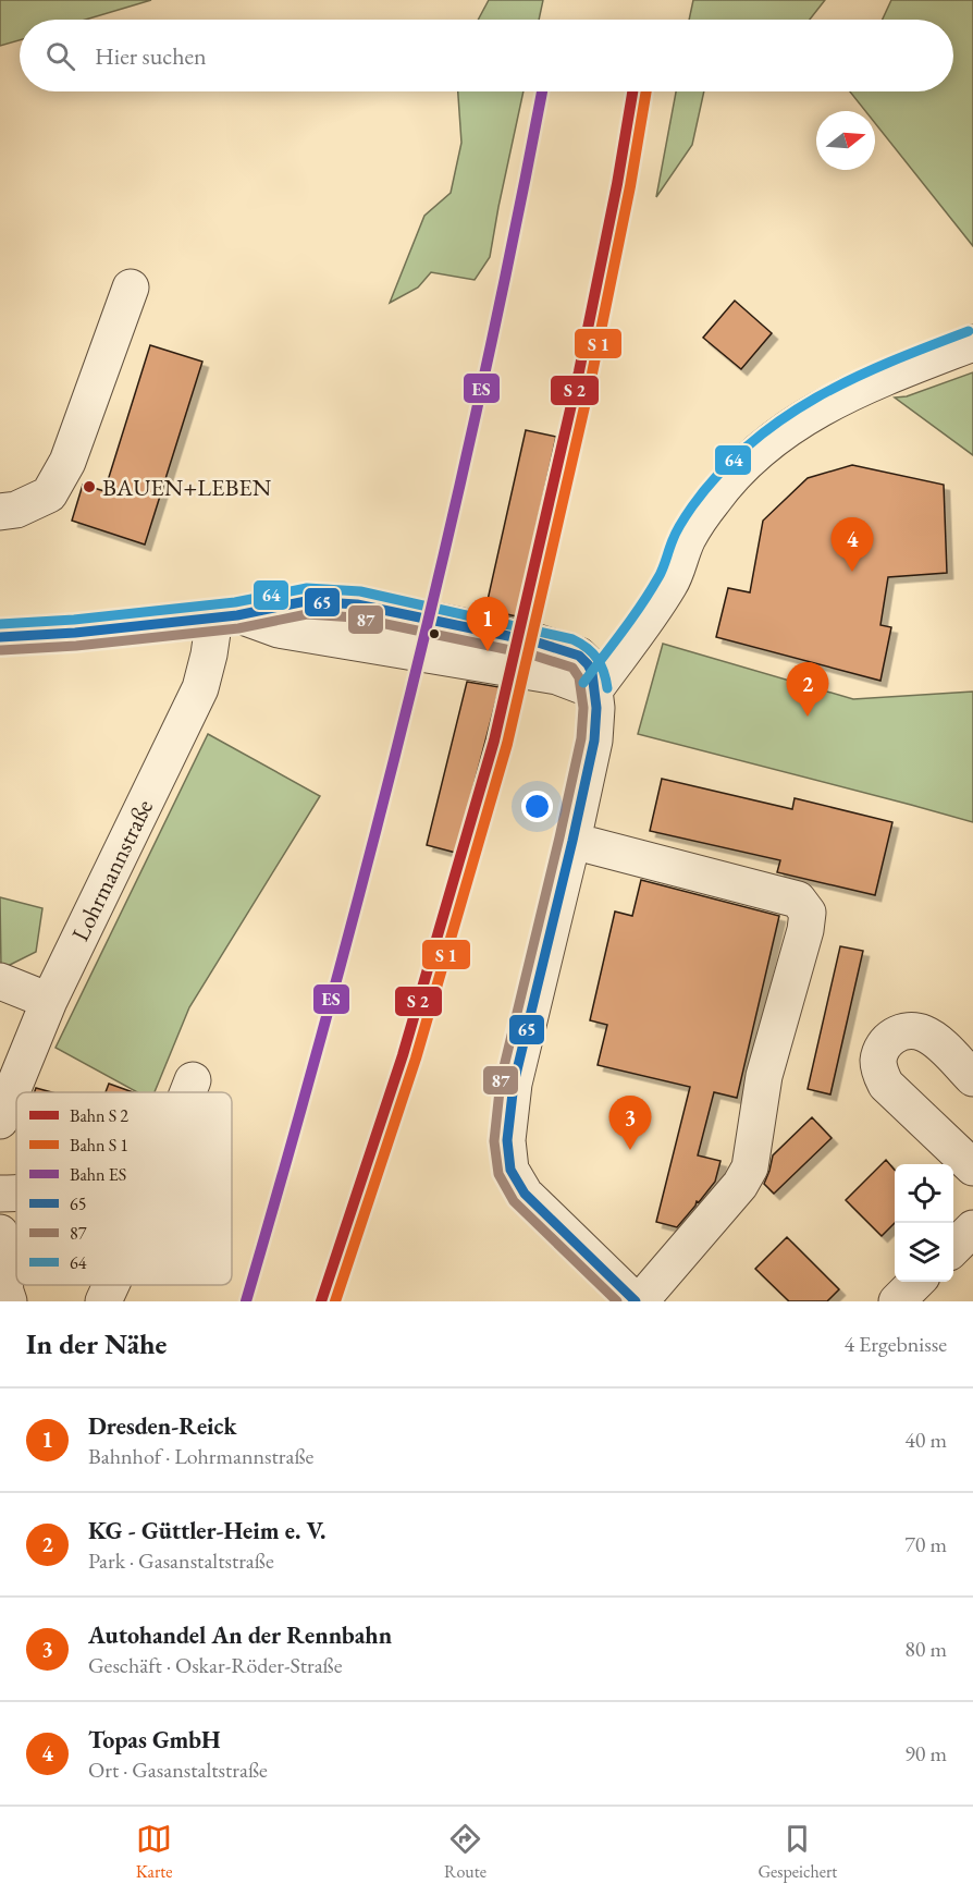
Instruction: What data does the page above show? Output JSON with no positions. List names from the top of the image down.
{
  "streets": {
    "street": ["Lohrmannstraße"]
  },
  "places": ["BAUEN+LEBEN"],
  "lines": [
    "rail line ES",
    "transit line 64",
    "transit line 65",
    "transit line 87"
  ],
  "legend": [
    "Bahn S 2",
    "Bahn S 1",
    "Bahn ES",
    "65",
    "87",
    "64"
  ],
  "north": "right",
  "page": {
    "search": "Hier suchen",
    "pins": [
      "4",
      "1",
      "2",
      "3"
    ],
    "heading": ["In der Nähe", "4 Ergebnisse"],
    "list": [
      {
        "mark": "1",
        "name": "Dresden-Reick",
        "note": "Bahnhof · Lohrmannstraße",
        "value": "40 m"
      },
      {
        "mark": "2",
        "name": "KG - Güttler-Heim e. V.",
        "note": "Park · Gasanstaltstraße",
        "value": "70 m"
      },
      {
        "mark": "3",
        "name": "Autohandel An der Rennbahn",
        "note": "Geschäft · Oskar-Röder-Straße",
        "value": "80 m"
      },
      {
        "mark": "4",
        "name": "Topas GmbH",
        "note": "Ort · Gasanstaltstraße",
        "value": "90 m"
      }
    ],
    "nav": ["Karte", "Route", "Gespeichert"]
  }
}
